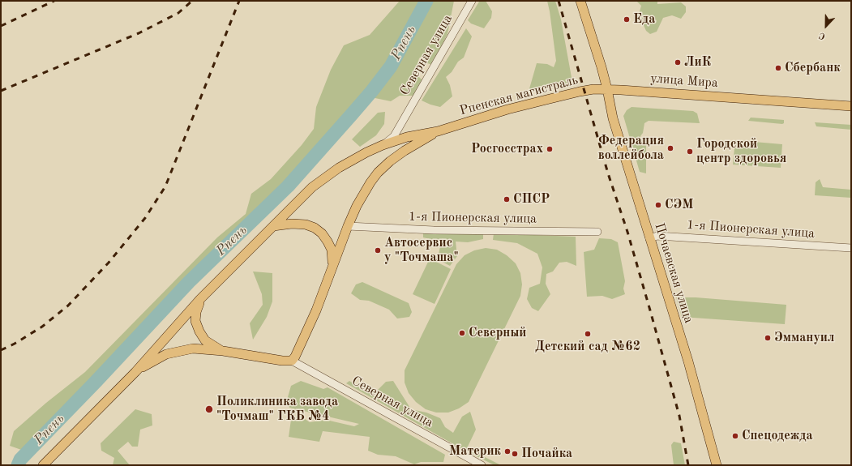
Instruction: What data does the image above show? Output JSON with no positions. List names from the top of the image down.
{
  "streets": {
    "main road": ["улица Мира", "Рпенская магистраль", "Почаевская улица"],
    "street": ["Северная улица", "1-я Пионерская улица"]
  },
  "crossings": [
    ["Северная улица", "Рпенская магистраль"],
    ["улица Мира", "Рпенская магистраль"],
    ["улица Мира", "Почаевская улица"],
    ["Рпенская магистраль", "1-я Пионерская улица"],
    ["Рпенская магистраль", "Почаевская улица"],
    ["1-я Пионерская улица", "Почаевская улица"]
  ],
  "water": ["Рпень"],
  "places": [
    "Еда",
    "ЛиК",
    "Сбербанк",
    "Федерация воллейбола",
    "Росгосстрах",
    "Городской центр здоровья",
    "СПСР",
    "СЭМ",
    "Автосервис у \"Точмаша\"",
    "Северный",
    "Детский сад №62",
    "Эммануил",
    "Поликлиника завода \"Точмаш\" ГКБ №4",
    "Спецодежда",
    "Материк",
    "Почайка"
  ],
  "north": "bottom"
}
